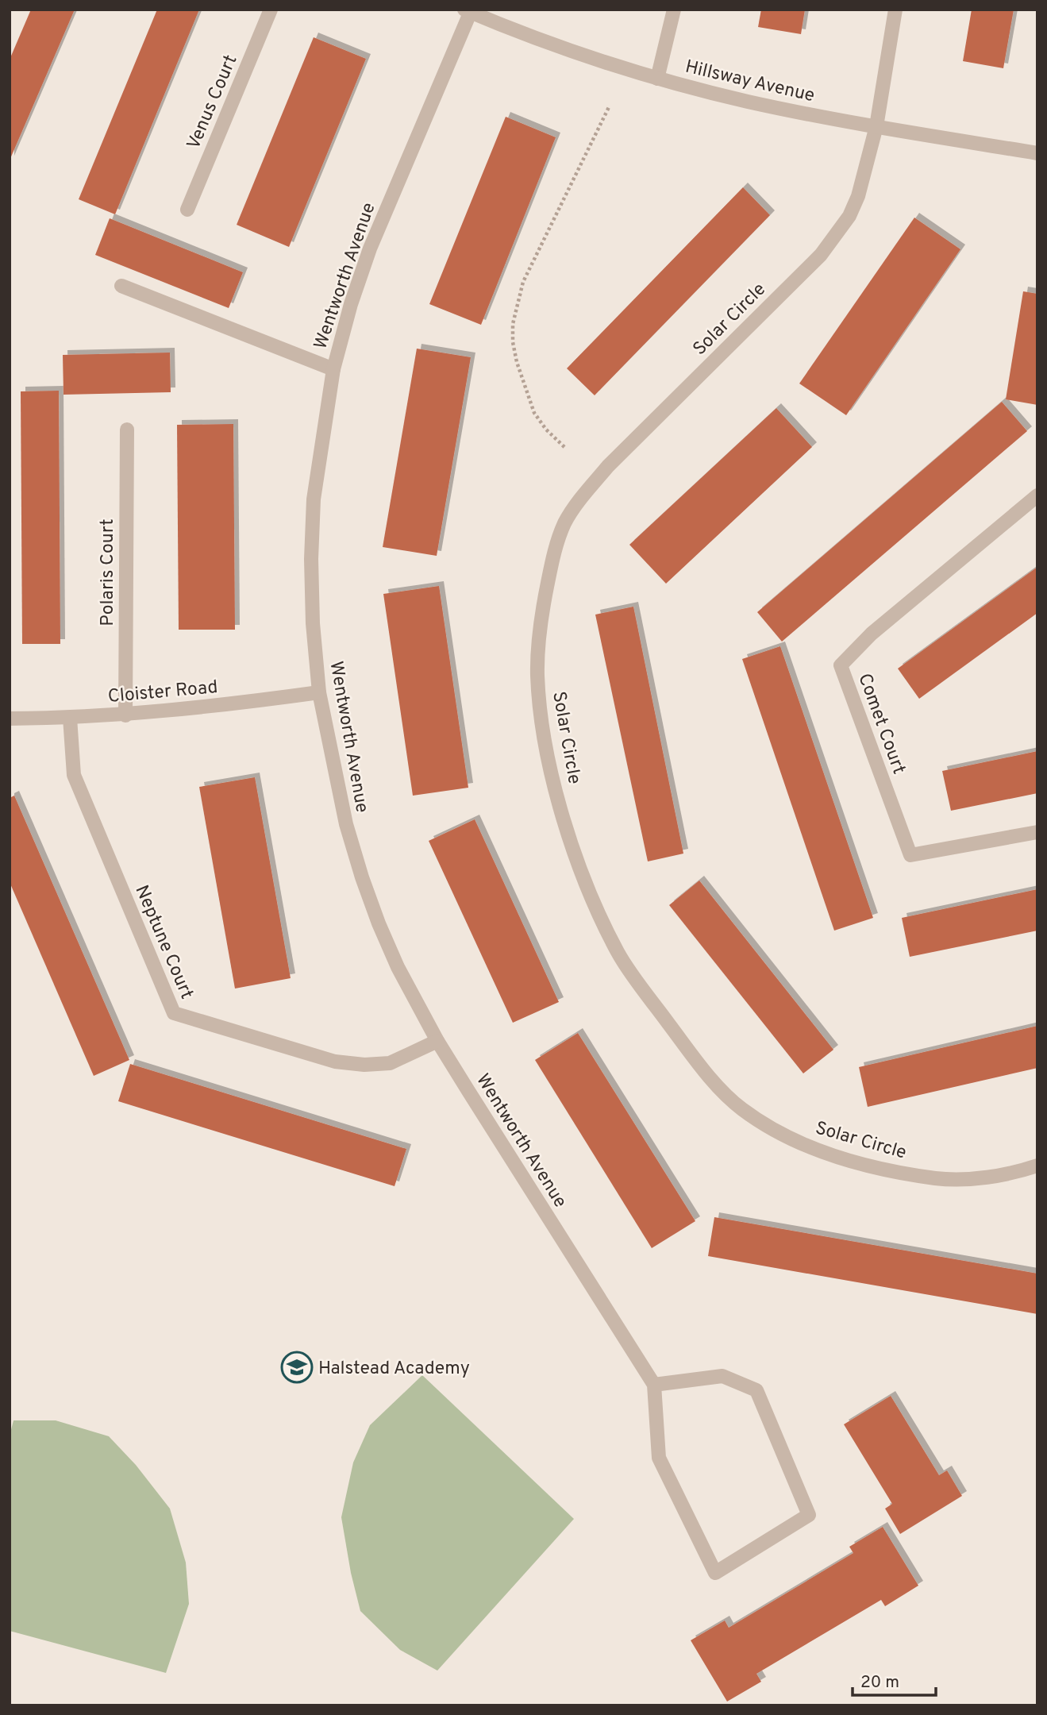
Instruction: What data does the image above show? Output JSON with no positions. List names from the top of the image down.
{
  "streets": {
    "street": [
      "Hillsway Avenue",
      "Venus Court",
      "Wentworth Avenue",
      "Solar Circle",
      "Polaris Court",
      "Cloister Road",
      "Comet Court",
      "Neptune Court"
    ]
  },
  "crossings": [
    ["Hillsway Avenue", "Wentworth Avenue"],
    ["Hillsway Avenue", "Solar Circle"],
    ["Wentworth Avenue", "Cloister Road"],
    ["Wentworth Avenue", "Neptune Court"],
    ["Polaris Court", "Cloister Road"],
    ["Cloister Road", "Neptune Court"]
  ],
  "places": {
    "school or university": ["Halstead Academy"]
  },
  "scale_bar": "20 m"
}
